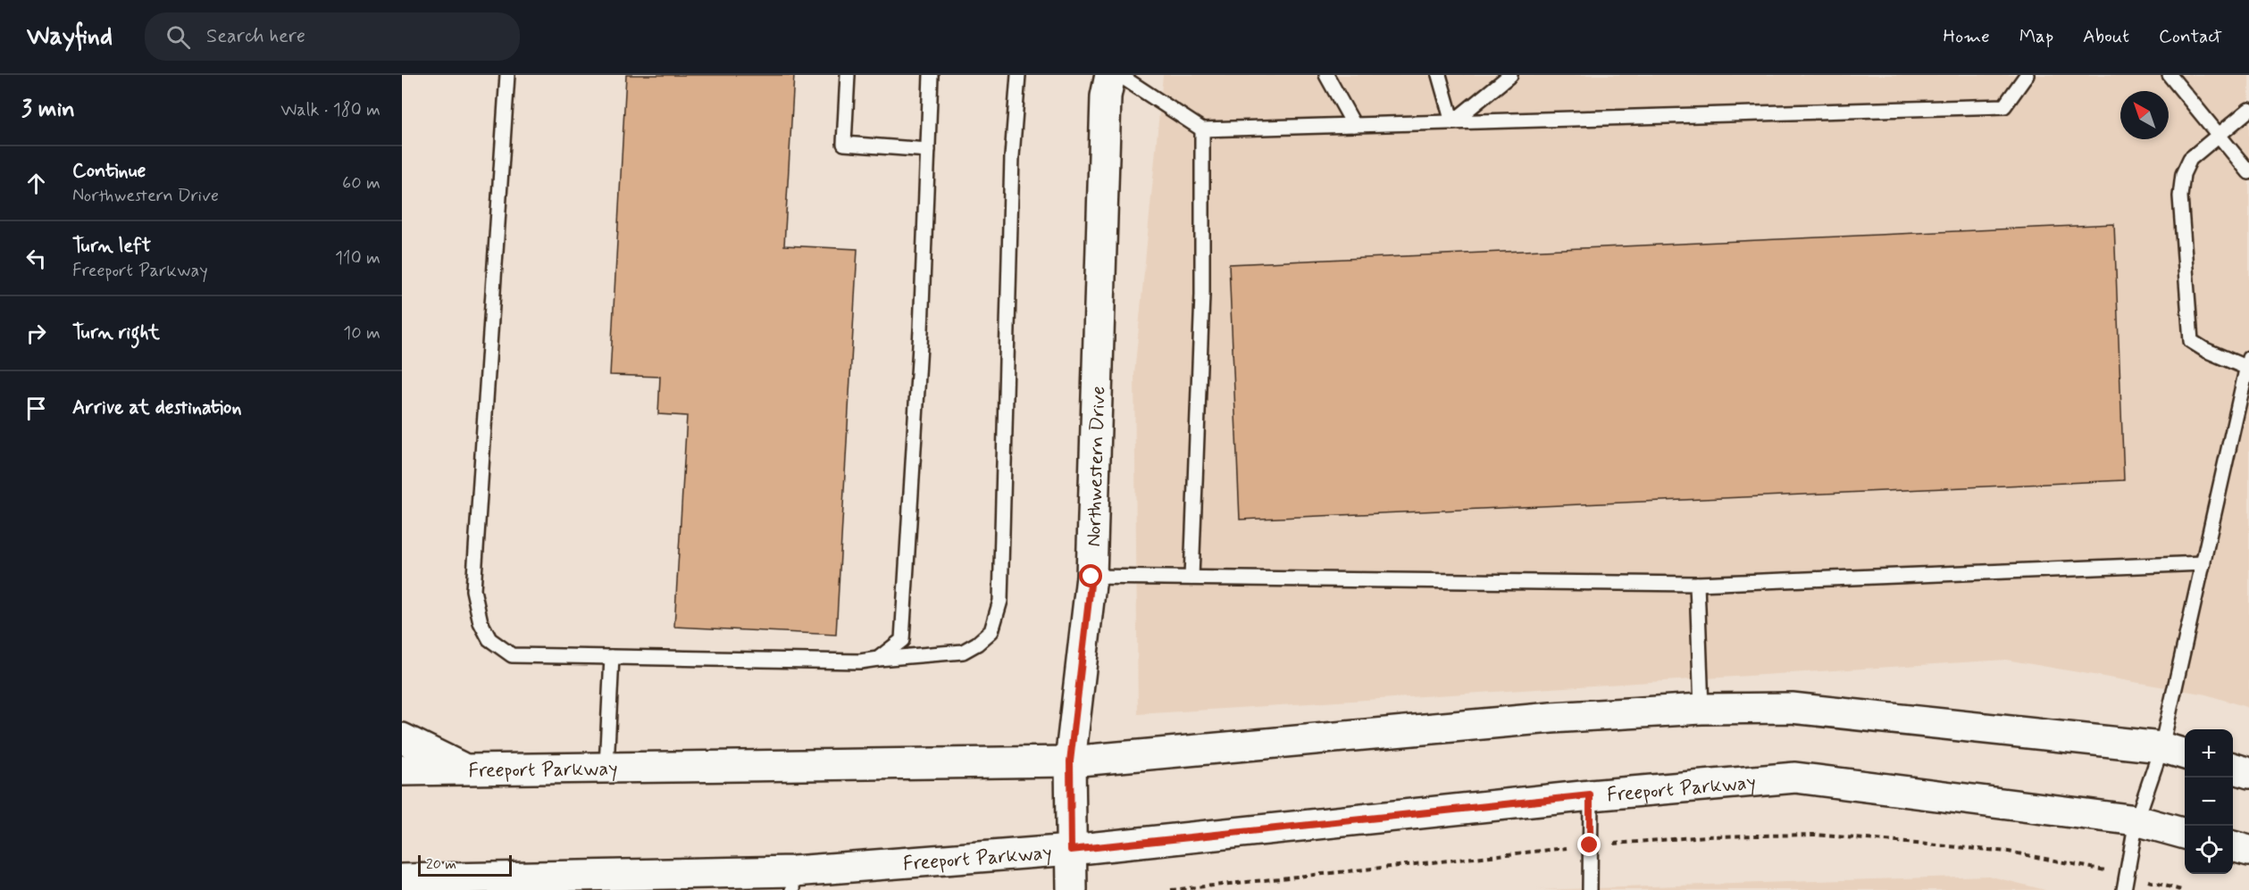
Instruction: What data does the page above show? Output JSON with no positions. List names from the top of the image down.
{
  "streets": {
    "main road": ["Northwestern Drive", "Freeport Parkway"]
  },
  "crossings": [
    ["Northwestern Drive", "Freeport Parkway"]
  ],
  "scale_bar": "20 m",
  "north": "top left",
  "page": {
    "header": "Wayfind",
    "search": "Search here",
    "nav": [
      "Home",
      "Map",
      "About",
      "Contact"
    ],
    "heading": ["3 min", "Walk · 180 m"],
    "list": [
      ["Continue", "Northwestern Drive", "60 m"],
      ["Turn left", "Freeport Parkway", "110 m"],
      ["Turn right", "10 m"],
      "Arrive at destination"
    ],
    "map_buttons": ["+", "−"],
    "scale": "20 m"
  }
}
